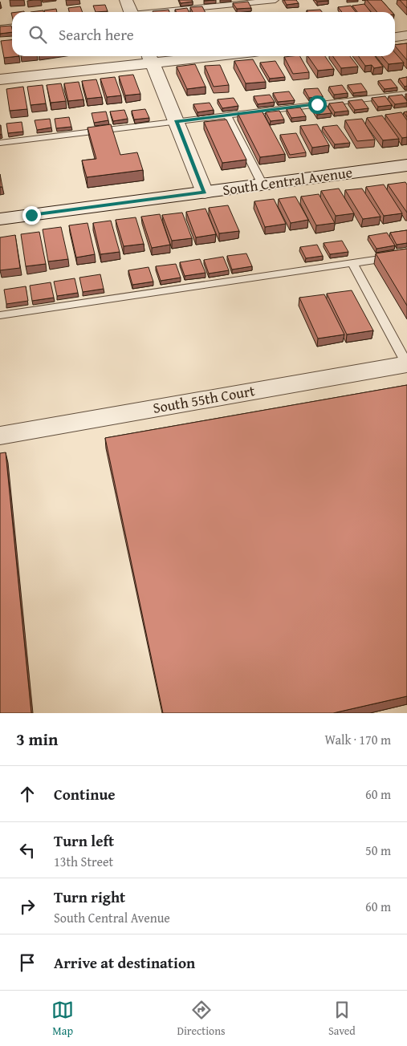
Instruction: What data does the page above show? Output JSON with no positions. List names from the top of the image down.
{
  "streets": {
    "street": ["South Central Avenue", "South 55th Court"]
  },
  "page": {
    "search": "Search here",
    "heading": ["3 min", "Walk · 170 m"],
    "list": [
      ["Continue", "60 m"],
      ["Turn left", "13th Street", "50 m"],
      ["Turn right", "South Central Avenue", "60 m"],
      "Arrive at destination"
    ],
    "nav": ["Map", "Directions", "Saved"]
  }
}
